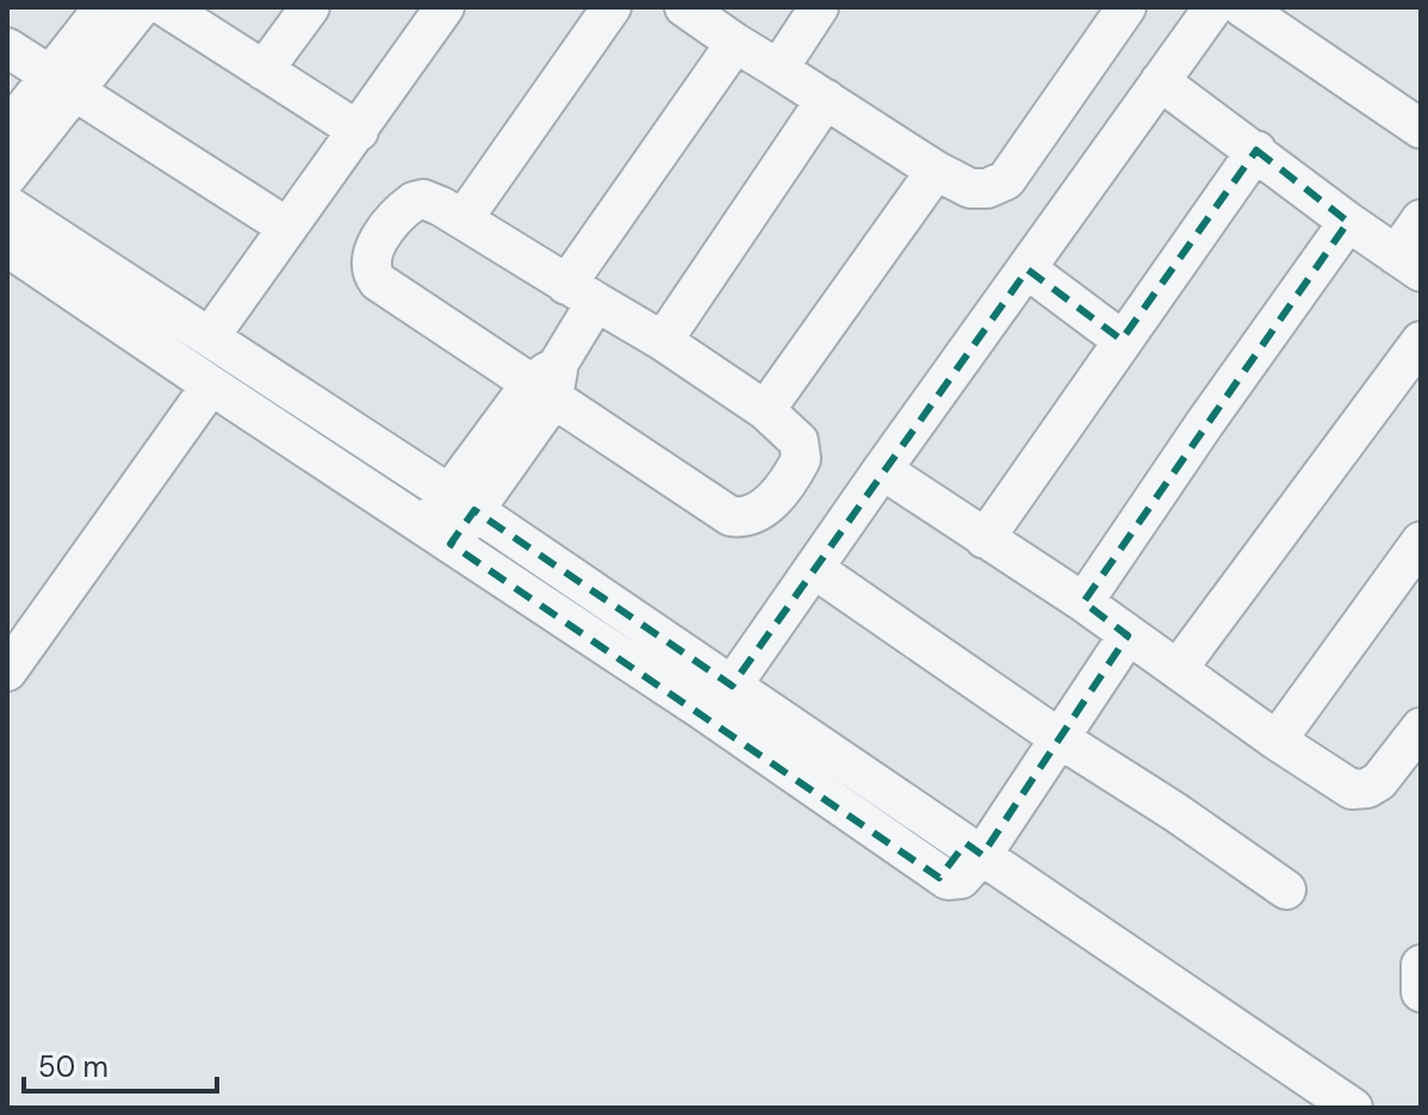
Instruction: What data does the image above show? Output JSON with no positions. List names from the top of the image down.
{
  "scale_bar": "50 m"
}
